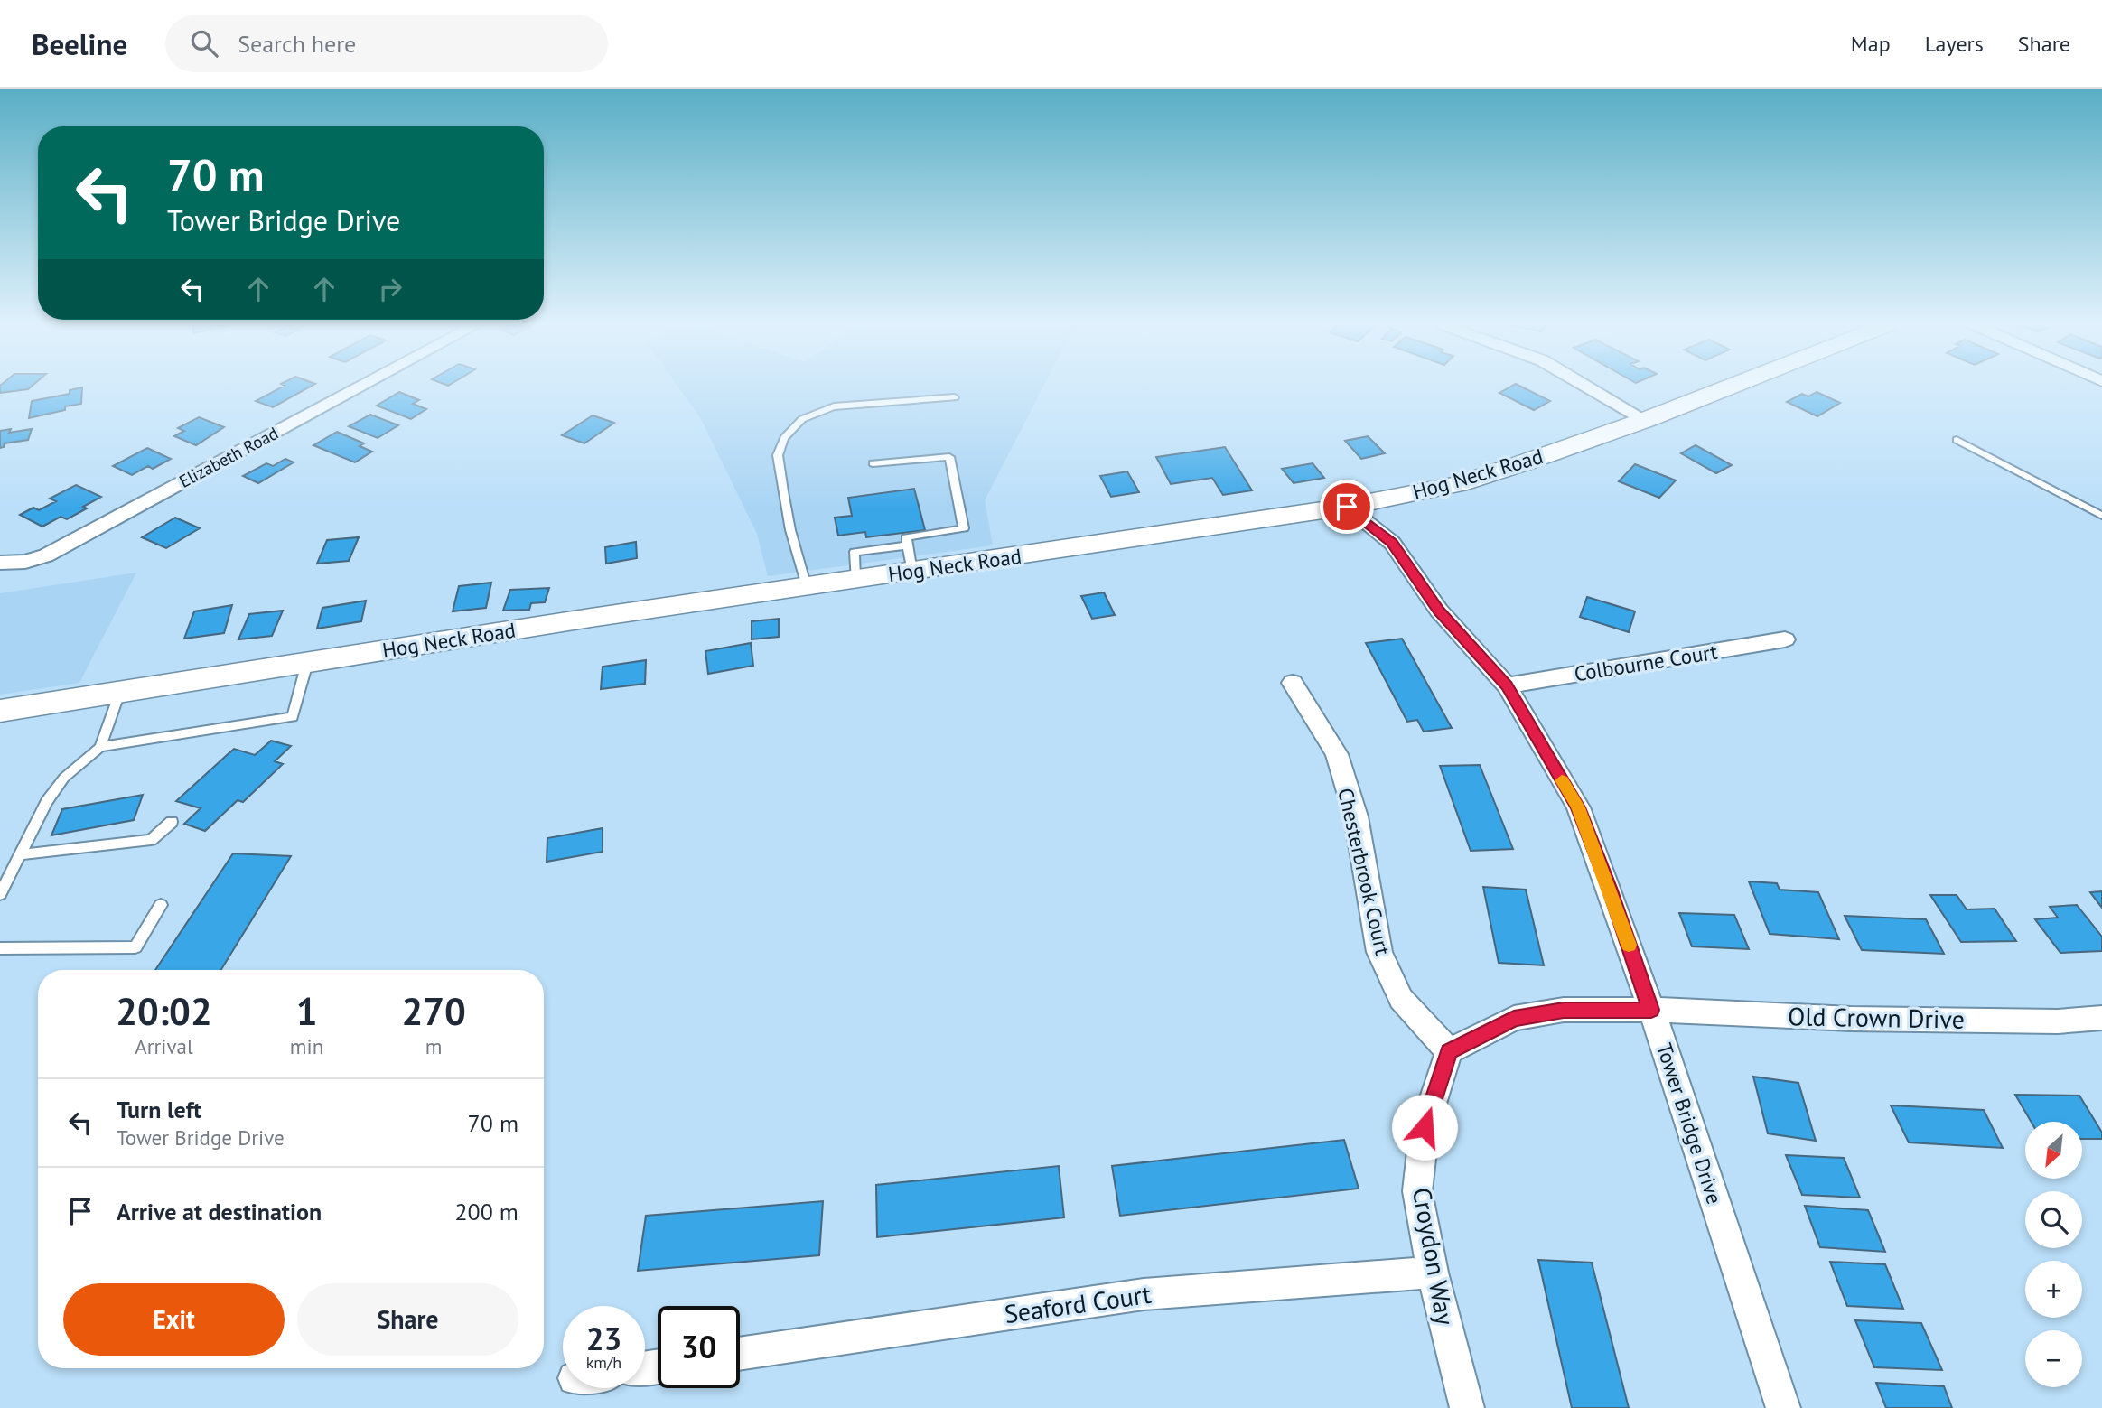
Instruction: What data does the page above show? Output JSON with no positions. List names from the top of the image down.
{
  "streets": {
    "main road": ["Hog Neck Road"],
    "street": [
      "Elizabeth Road",
      "Colbourne Court",
      "Chesterbrook Court",
      "Old Crown Drive",
      "Tower Bridge Drive",
      "Croydon Way",
      "Seaford Court"
    ]
  },
  "crossings": [
    ["Hog Neck Road", "Tower Bridge Drive"],
    ["Colbourne Court", "Tower Bridge Drive"],
    ["Chesterbrook Court", "Croydon Way"],
    ["Old Crown Drive", "Tower Bridge Drive"],
    ["Croydon Way", "Seaford Court"]
  ],
  "north": "bottom left",
  "page": {
    "header": "Beeline",
    "search": "Search here",
    "nav": ["Map", "Layers", "Share"],
    "turn": ["70 m", "Tower Bridge Drive"],
    "eta": [
      "20:02",
      "Arrival",
      "1",
      "min",
      "270",
      "m"
    ],
    "list": [
      {
        "name": "Turn left",
        "note": "Tower Bridge Drive",
        "value": "70 m"
      },
      {
        "name": "Arrive at destination",
        "value": "200 m"
      }
    ],
    "map_buttons": ["+", "−"],
    "buttons": ["Exit", "Share"],
    "speed": "23 km/h",
    "limit": "30"
  }
}
